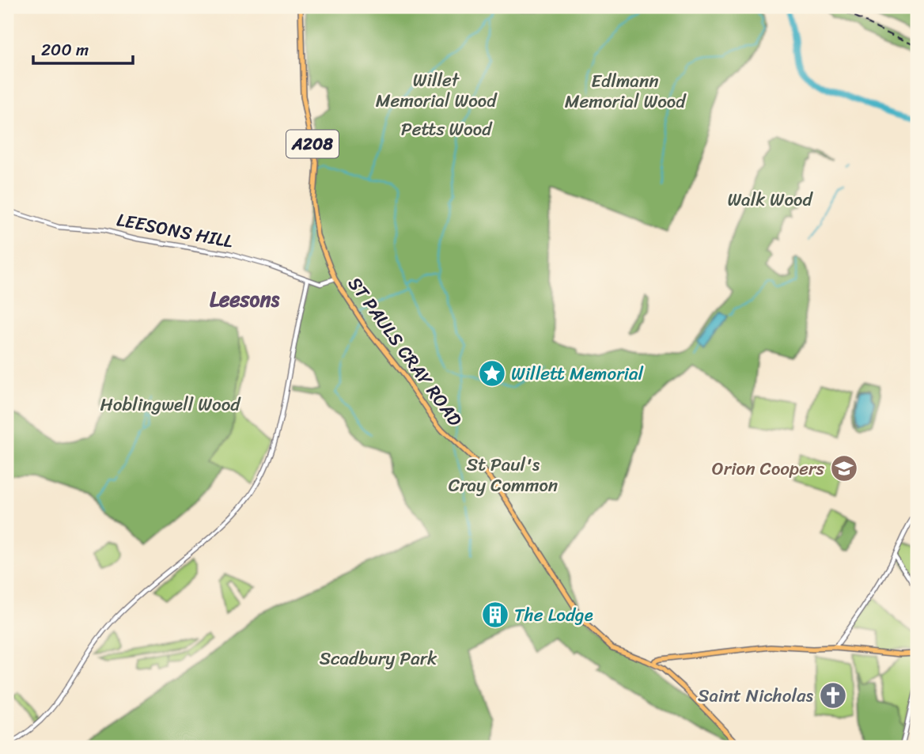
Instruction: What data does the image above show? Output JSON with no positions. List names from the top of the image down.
{
  "streets": {
    "main road": ["A208", "ST PAULS CRAY ROAD"],
    "street": ["LEESONS HILL"]
  },
  "crossings": [
    ["A208", "LEESONS HILL"],
    ["A208", "ST PAULS CRAY ROAD"],
    ["LEESONS HILL", "ST PAULS CRAY ROAD"]
  ],
  "districts": ["Leesons"],
  "parks": [
    "Willet Memorial Wood",
    "Edlmann Memorial Wood",
    "Petts Wood",
    "Walk Wood",
    "Hoblingwell Wood",
    "St Paul's Cray Common",
    "Scadbury Park"
  ],
  "places": {
    "place": ["Willett Memorial"],
    "school or university": ["Orion Coopers"],
    "building": ["The Lodge"],
    "church": ["Saint Nicholas"]
  },
  "scale_bar": "200 m"
}
